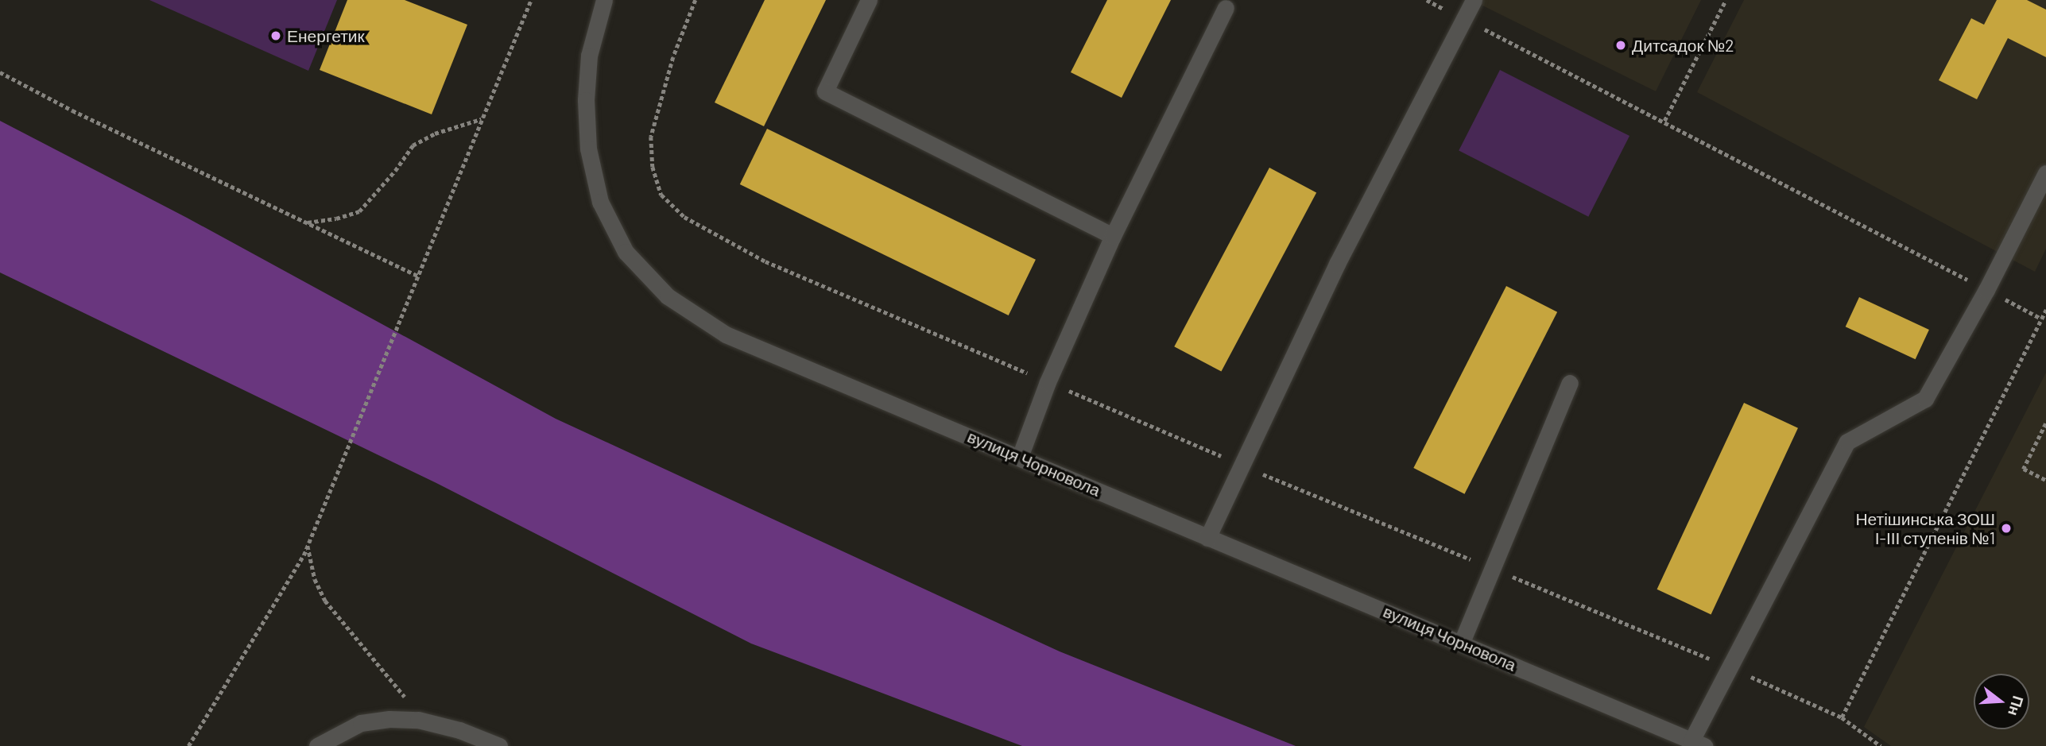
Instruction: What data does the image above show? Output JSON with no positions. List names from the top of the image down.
{
  "streets": {
    "street": ["вулиця Чорновола"]
  },
  "places": ["Енергетик", "Дитсадок №2", "Нетішинська ЗОШ І-ІІІ ступенів №1"],
  "north": "right"
}
